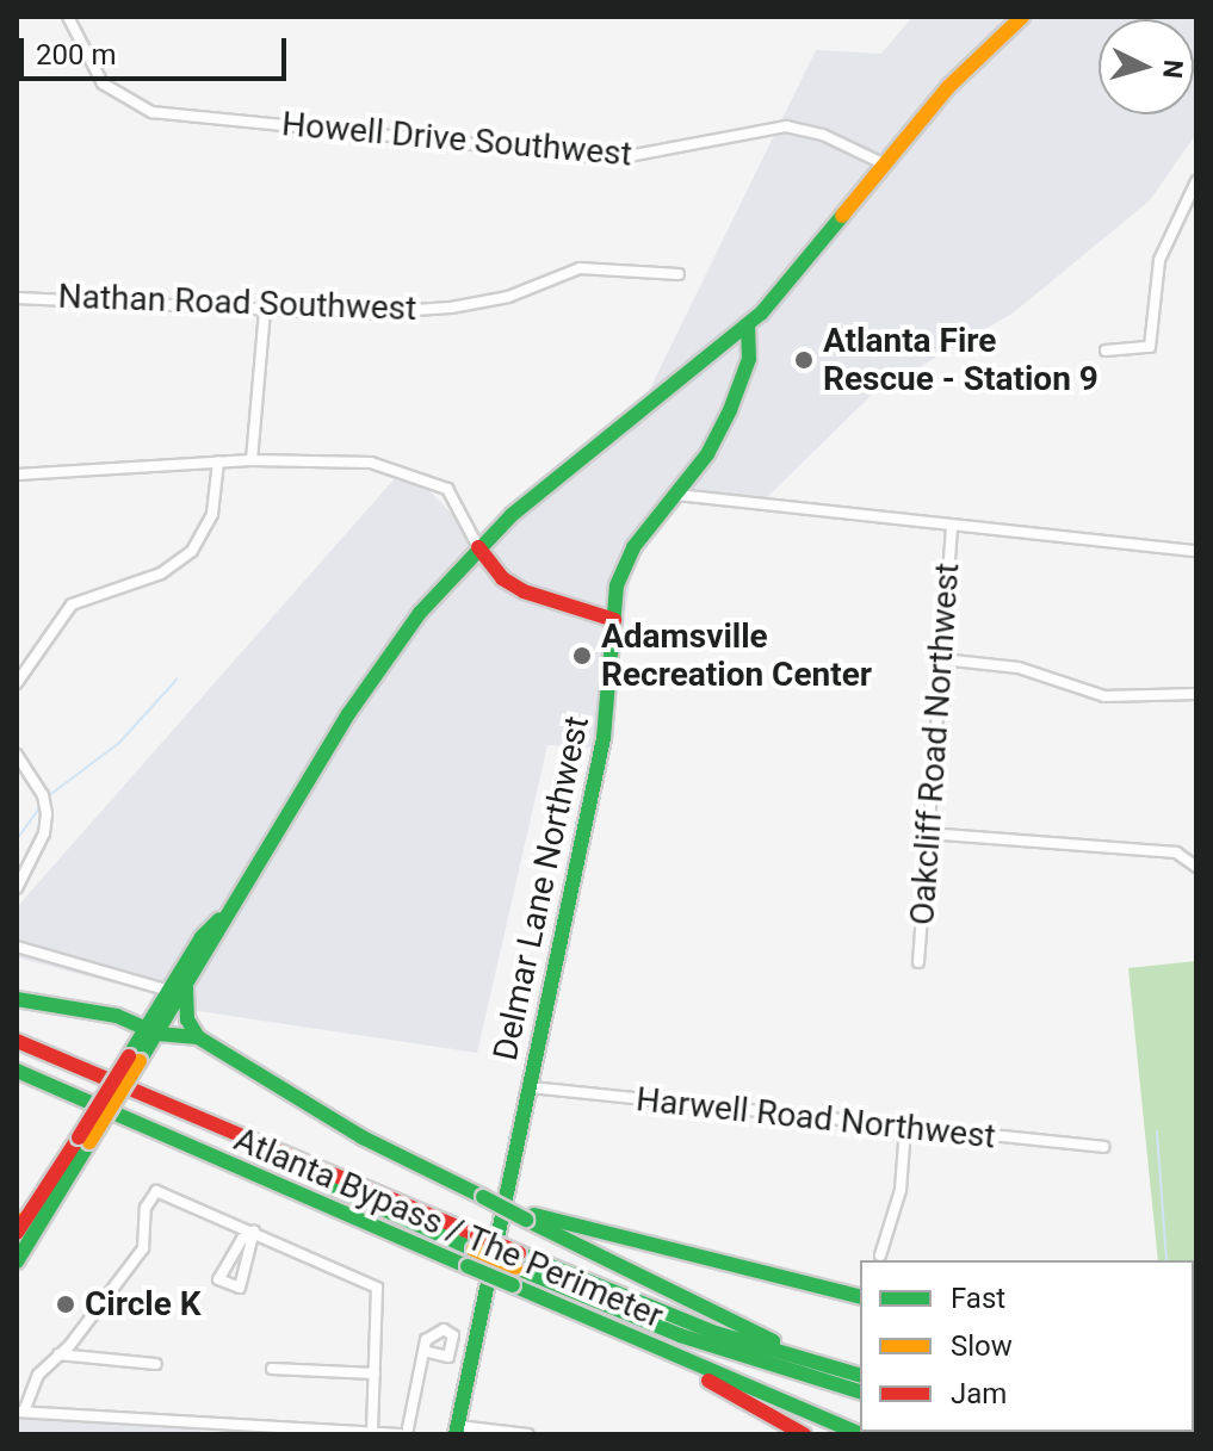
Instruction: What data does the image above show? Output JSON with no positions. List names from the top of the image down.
{
  "streets": {
    "main road": ["Delmar Lane Northwest", "Atlanta Bypass / The Perimeter"],
    "street": [
      "Howell Drive Southwest",
      "Nathan Road Southwest",
      "Oakcliff Road Northwest",
      "Harwell Road Northwest"
    ]
  },
  "crossings": [
    ["Delmar Lane Northwest", "Harwell Road Northwest"]
  ],
  "places": ["Atlanta Fire Rescue - Station 9", "Adamsville Recreation Center", "Circle K"],
  "legend": ["Fast", "Slow", "Jam"],
  "scale_bar": "200 m",
  "north": "right"
}
